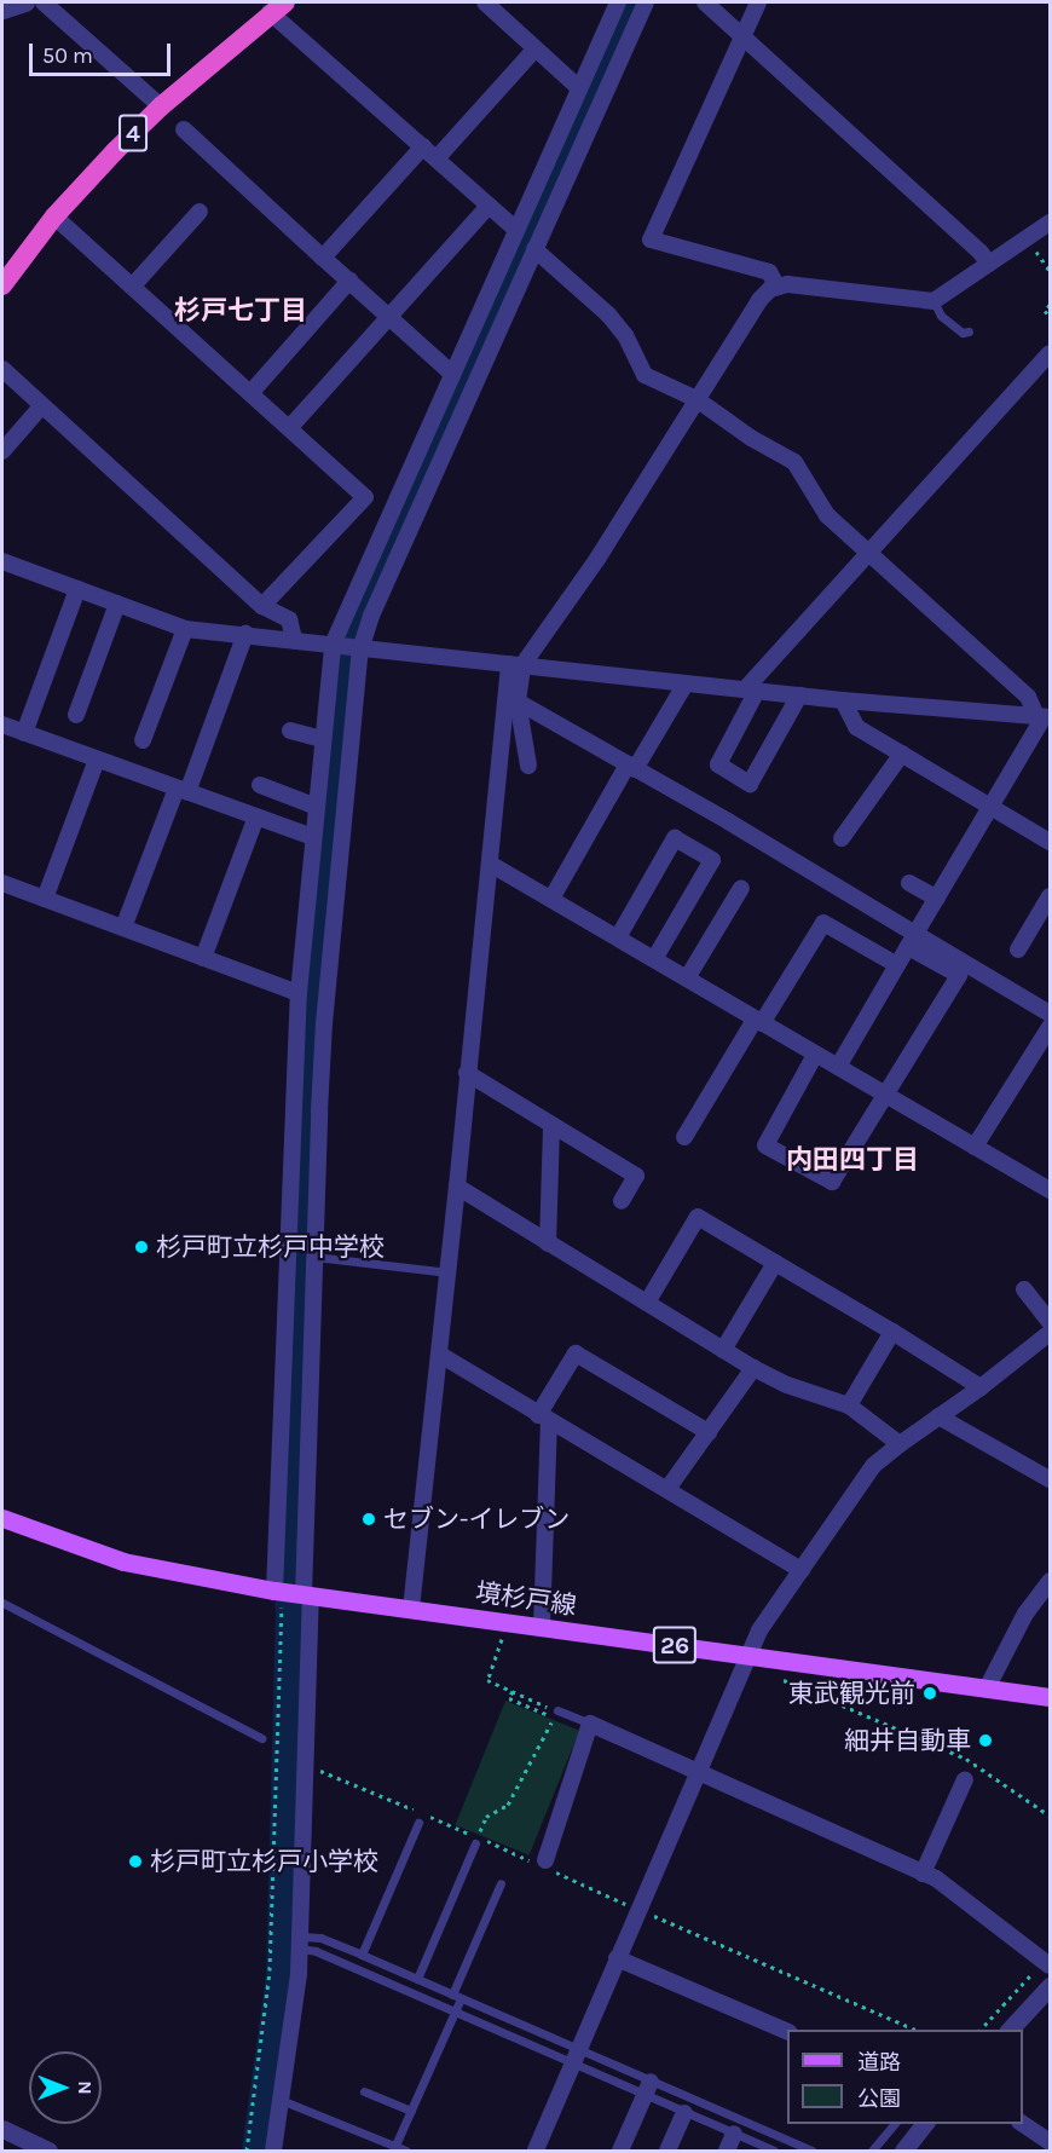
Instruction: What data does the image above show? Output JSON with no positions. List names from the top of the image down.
{
  "streets": {
    "highway": ["4"],
    "main road": ["境杉戸線", "26"]
  },
  "districts": ["杉戸七丁目", "内田四丁目"],
  "places": [
    "杉戸町立杉戸中学校",
    "セブン-イレブン",
    "東武観光前",
    "細井自動車",
    "杉戸町立杉戸小学校"
  ],
  "legend": ["道路", "公園"],
  "scale_bar": "50 m",
  "north": "right"
}
